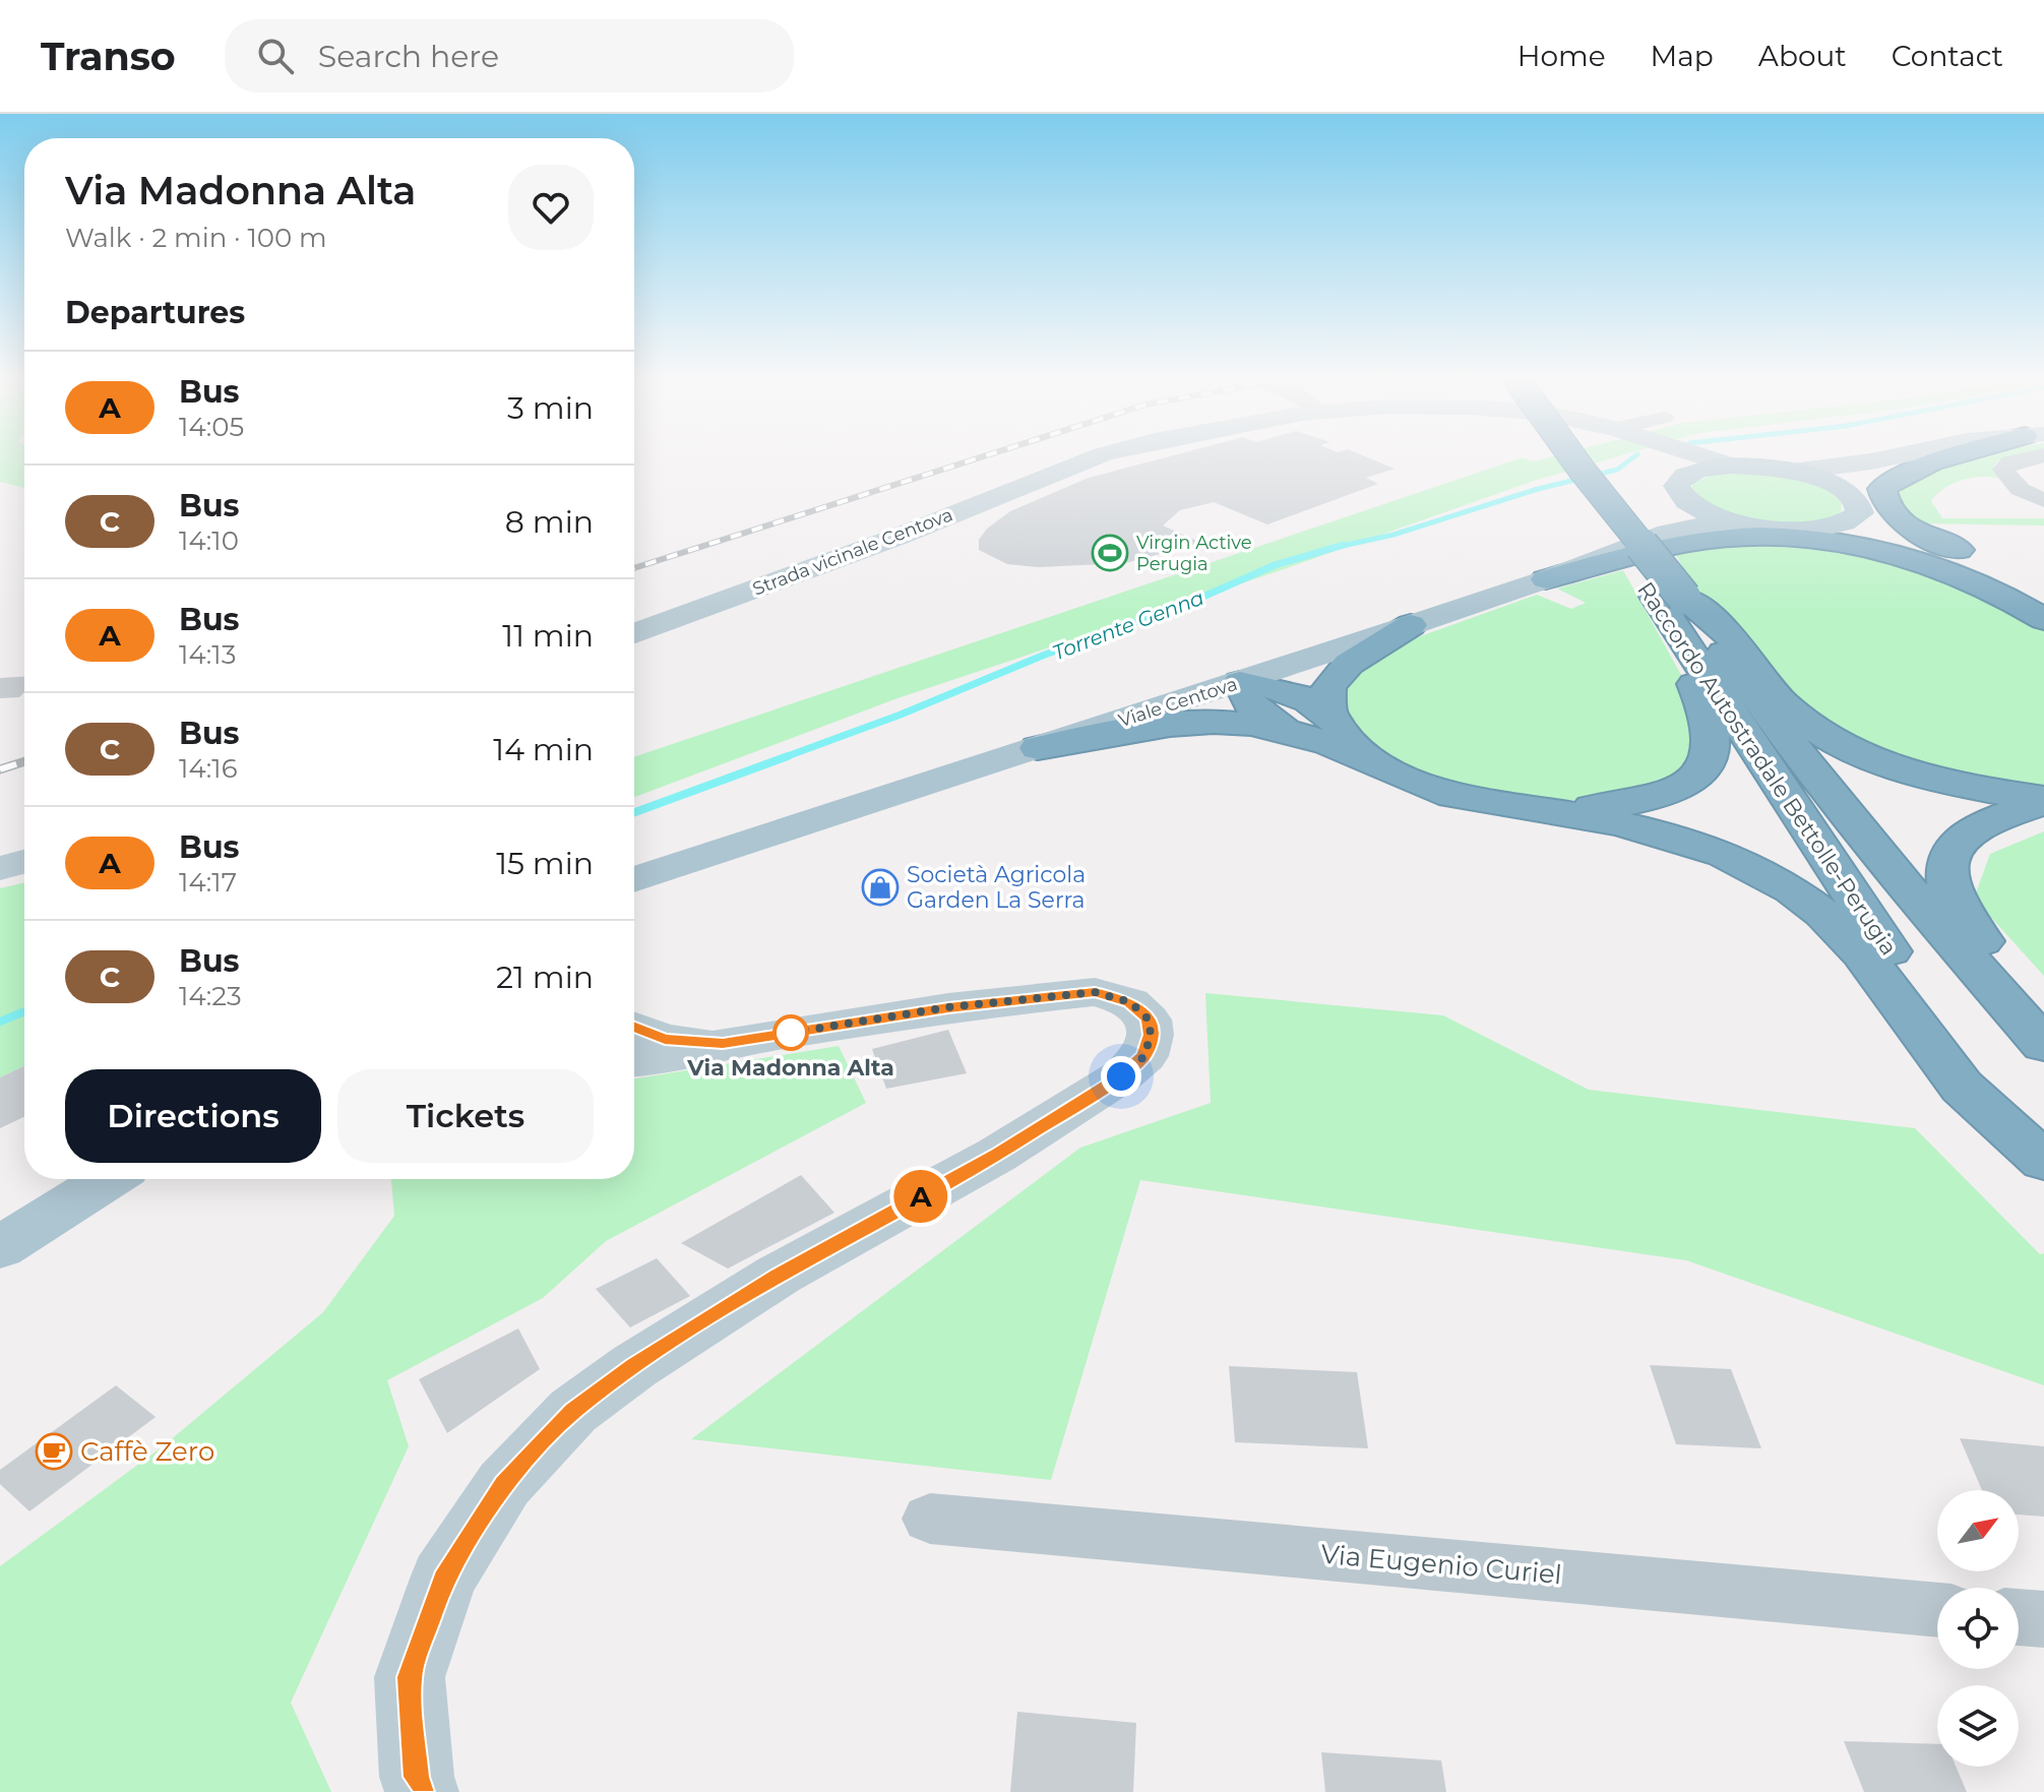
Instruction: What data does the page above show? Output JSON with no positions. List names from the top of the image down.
{
  "streets": {
    "highway": ["Raccordo Autostradale Bettolle-Perugia"],
    "main road": ["Viale Centova"],
    "street": ["Strada vicinale Centova", "Via Eugenio Curiel"]
  },
  "water": ["Torrente Genna"],
  "places": {
    "sports": ["Virgin Active Perugia"],
    "shop": ["Società Agricola Garden La Serra"],
    "other": ["Via Madonna Alta"],
    "cafe": ["Caffè Zero"]
  },
  "lines": ["bus line A"],
  "north": "top right",
  "page": {
    "header": "Transo",
    "search": "Search here",
    "nav": [
      "Home",
      "Map",
      "About",
      "Contact"
    ],
    "on_map": "A",
    "heading": [
      ["Via Madonna Alta", "Walk · 2 min · 100 m"],
      "Departures"
    ],
    "list": [
      {
        "mark": "A",
        "name": "Bus",
        "note": "14:05",
        "value": "3 min"
      },
      {
        "mark": "C",
        "name": "Bus",
        "note": "14:10",
        "value": "8 min"
      },
      {
        "mark": "A",
        "name": "Bus",
        "note": "14:13",
        "value": "11 min"
      },
      {
        "mark": "C",
        "name": "Bus",
        "note": "14:16",
        "value": "14 min"
      },
      {
        "mark": "A",
        "name": "Bus",
        "note": "14:17",
        "value": "15 min"
      },
      {
        "mark": "C",
        "name": "Bus",
        "note": "14:23",
        "value": "21 min"
      }
    ],
    "buttons": ["Directions", "Tickets"]
  }
}
